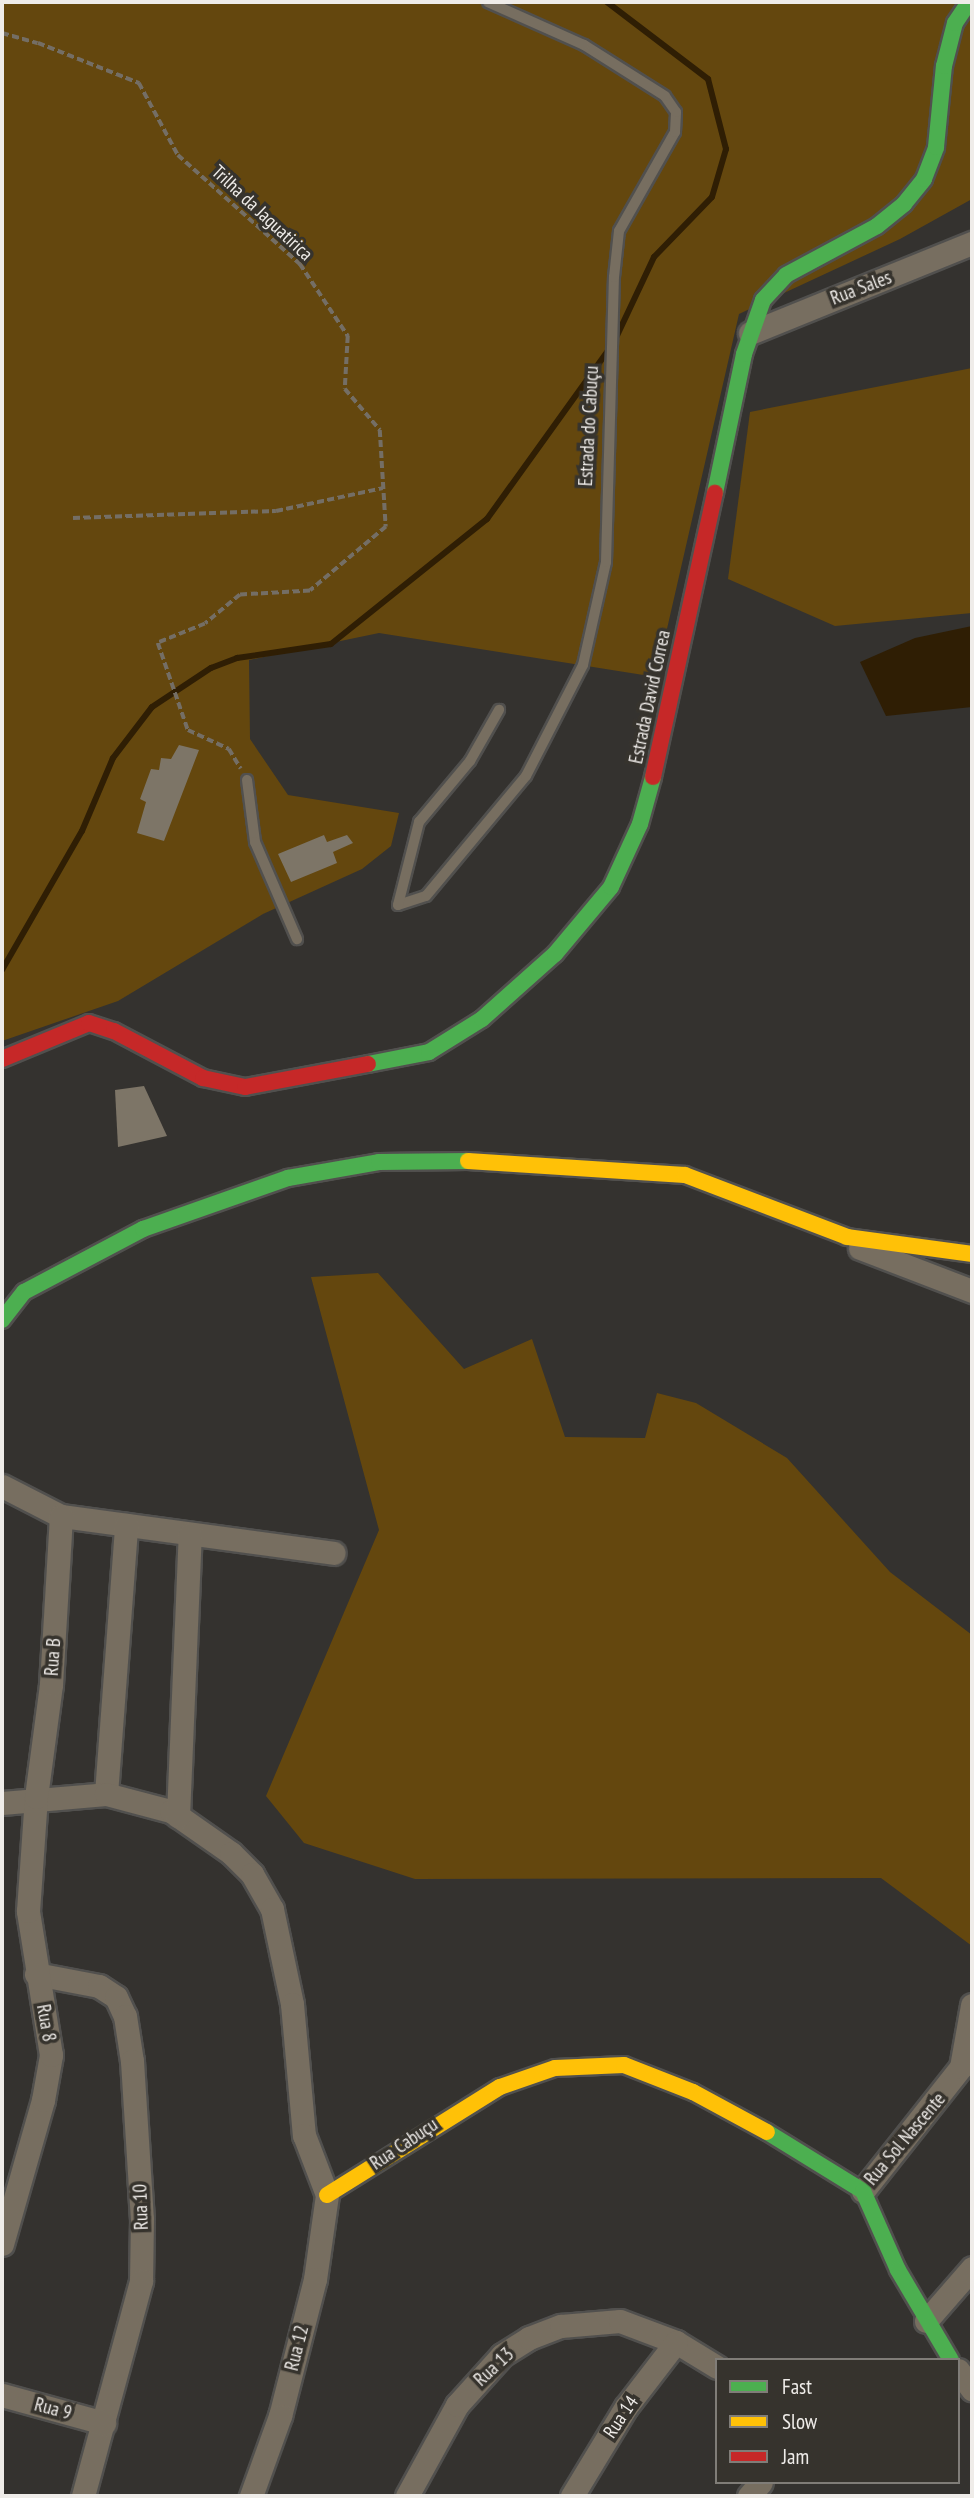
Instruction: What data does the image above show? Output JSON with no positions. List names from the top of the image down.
{
  "streets": {
    "street": [
      "Rua Sales",
      "Estrada David Correa",
      "Rua B",
      "Rua 8",
      "Rua Sol Nascente",
      "Rua Cabuçu",
      "Rua 10",
      "Rua 12",
      "Rua 13",
      "Rua 9",
      "Rua 14"
    ],
    "lane": ["Estrada do Cabuçu"],
    "path": ["Trilha da Jaguatirica"]
  },
  "crossings": [
    ["Rua Sales", "Estrada David Correa"],
    ["Rua B", "Rua 8"],
    ["Rua 8", "Rua 10"],
    ["Rua Sol Nascente", "Rua Cabuçu"],
    ["Rua Cabuçu", "Rua 12"],
    ["Rua 10", "Rua 9"],
    ["Rua 13", "Rua 14"]
  ],
  "legend": ["Fast", "Slow", "Jam"]
}
